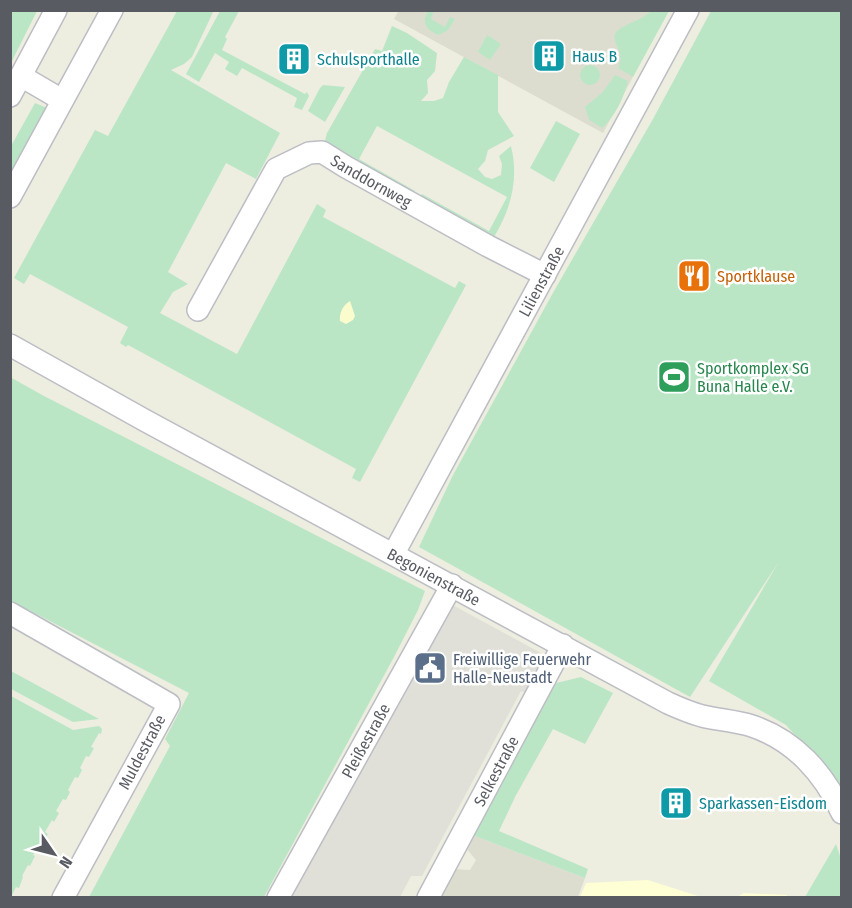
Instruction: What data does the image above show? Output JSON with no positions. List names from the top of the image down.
{
  "streets": {
    "street": [
      "Sanddornweg",
      "Lilienstraße",
      "Begonienstraße",
      "Pleißestraße",
      "Muldestraße",
      "Selkestraße"
    ]
  },
  "crossings": [
    ["Sanddornweg", "Lilienstraße"],
    ["Lilienstraße", "Begonienstraße"],
    ["Begonienstraße", "Pleißestraße"],
    ["Begonienstraße", "Selkestraße"]
  ],
  "places": {
    "building": ["Haus B", "Schulsporthalle", "Sparkassen-Eisdom"],
    "restaurant": ["Sportklause"],
    "sports": ["Sportkomplex SG Buna Halle e.V."],
    "public building": ["Freiwillige Feuerwehr Halle-Neustadt"]
  },
  "north": "bottom right"
}
